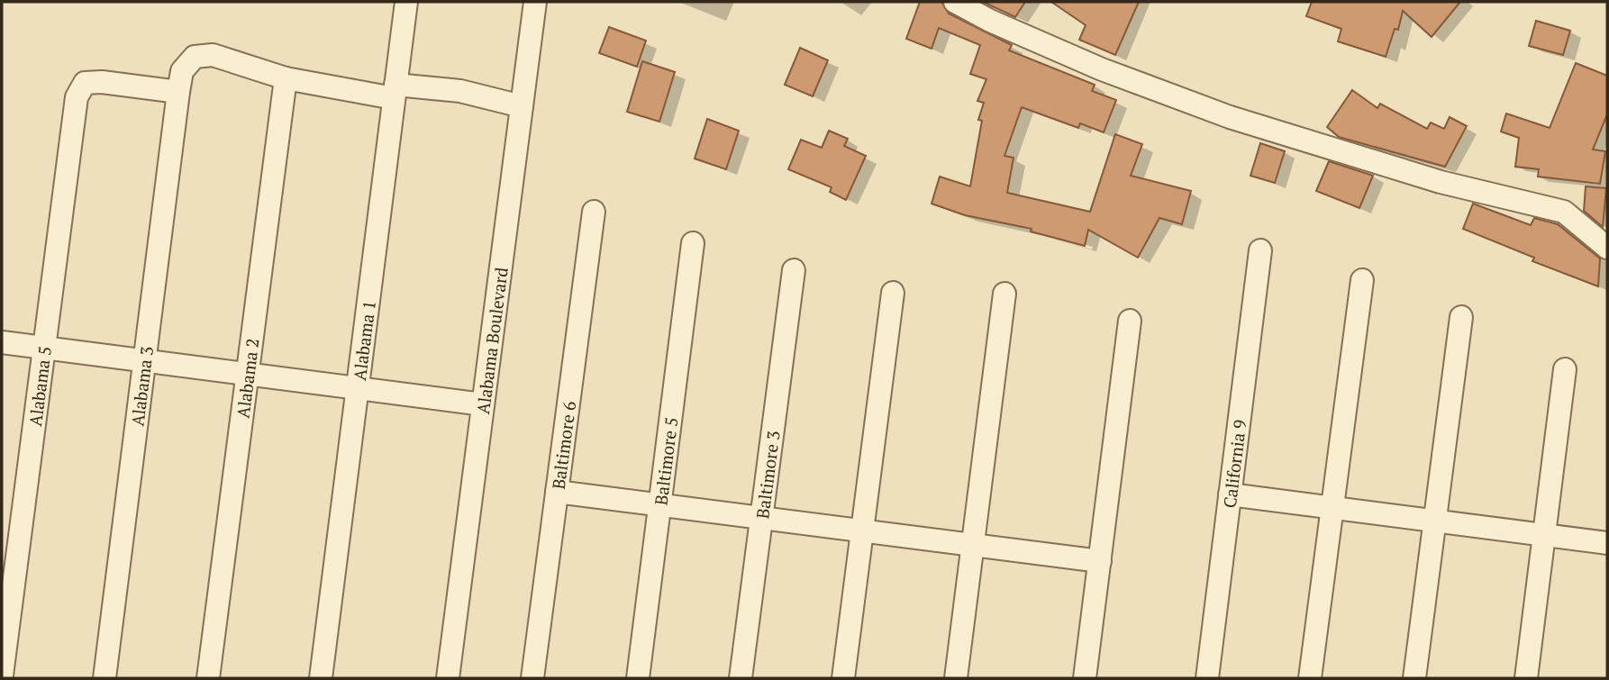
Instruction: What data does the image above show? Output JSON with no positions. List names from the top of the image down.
{
  "streets": {
    "street": [
      "Alabama 1",
      "Alabama Boulevard",
      "Alabama 2",
      "Alabama 3",
      "Alabama 5",
      "Baltimore 6",
      "Baltimore 5",
      "California 9",
      "Baltimore 3"
    ]
  },
  "crossings": [
    ["Alabama 1", "Alabama 3"],
    ["Alabama Boulevard", "Alabama 3"],
    ["Alabama 2", "Alabama 3"],
    ["Alabama 3", "Alabama 5"]
  ]
}
